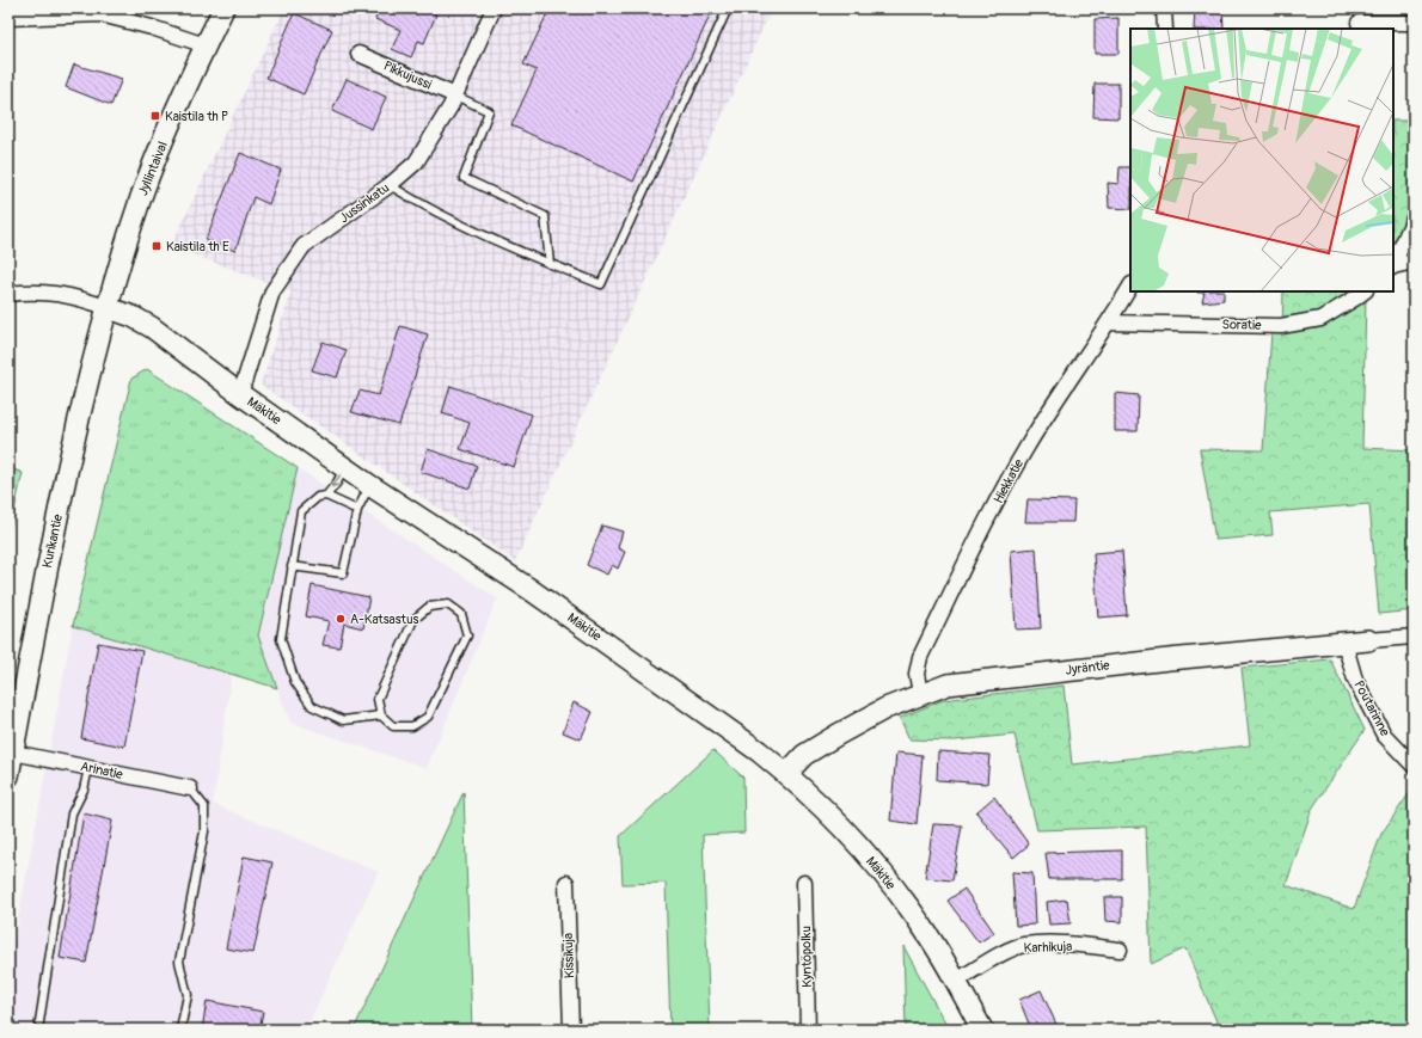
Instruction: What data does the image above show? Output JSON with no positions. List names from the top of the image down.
{
  "streets": {
    "street": [
      "Pikkujussi",
      "Jyllintaival",
      "Jussinkatu",
      "Soratie",
      "Mäkitie",
      "Hiekkatie",
      "Kurikantie",
      "Jyräntie",
      "Poutarinne",
      "Arinatie",
      "Karhikuja",
      "Kissikuja",
      "Kyntöpolku"
    ]
  },
  "crossings": [
    ["Pikkujussi", "Jussinkatu"],
    ["Jyllintaival", "Mäkitie"],
    ["Jyllintaival", "Kurikantie"],
    ["Jussinkatu", "Mäkitie"],
    ["Soratie", "Hiekkatie"],
    ["Mäkitie", "Kurikantie"],
    ["Mäkitie", "Jyräntie"],
    ["Mäkitie", "Karhikuja"],
    ["Hiekkatie", "Jyräntie"],
    ["Kurikantie", "Arinatie"],
    ["Jyräntie", "Poutarinne"]
  ],
  "places": {
    "transit": ["Kaistila th P", "Kaistila th E"],
    "other": ["A-Katsastus"]
  }
}
